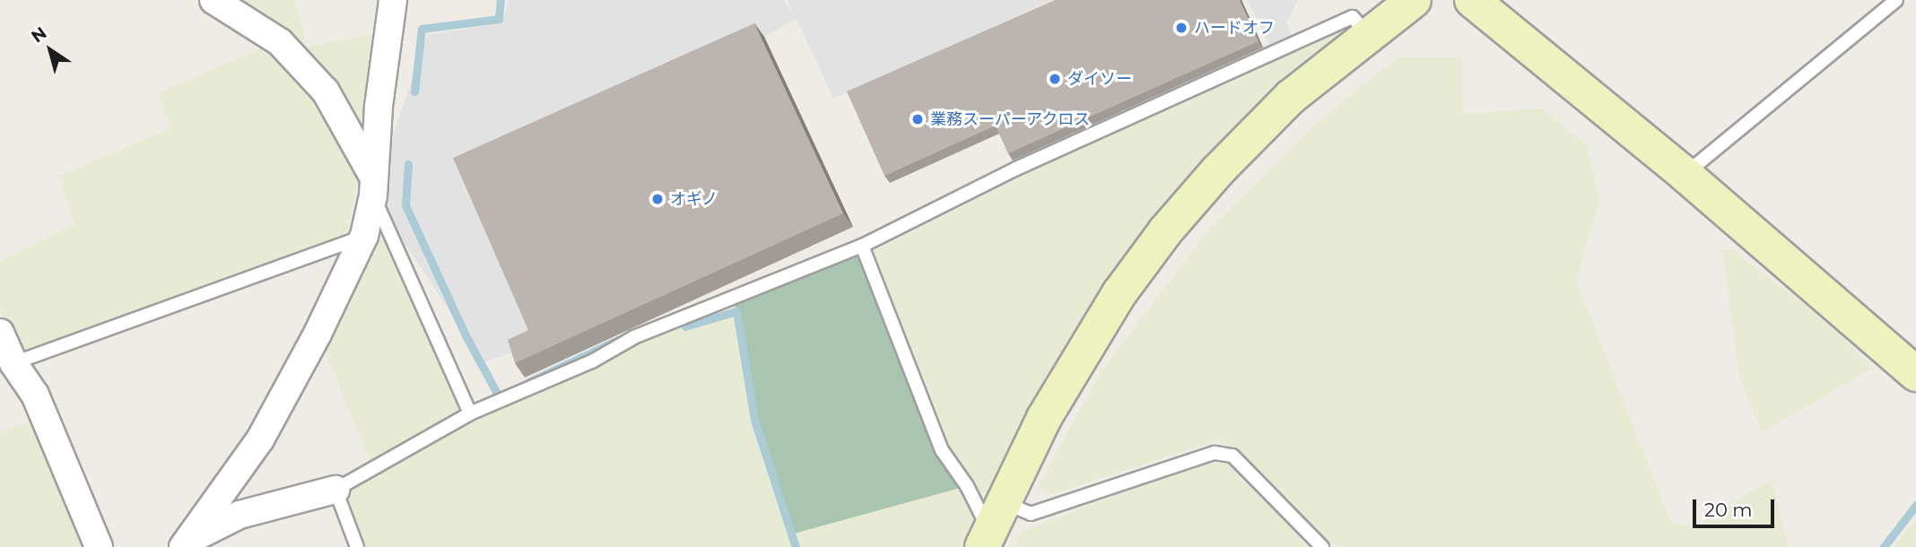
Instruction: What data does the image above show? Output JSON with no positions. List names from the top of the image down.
{
  "places": [
    "ハードオフ",
    "ダイソー",
    "業務スーパーアクロス",
    "オギノ"
  ],
  "scale_bar": "20 m",
  "north": "top left"
}
